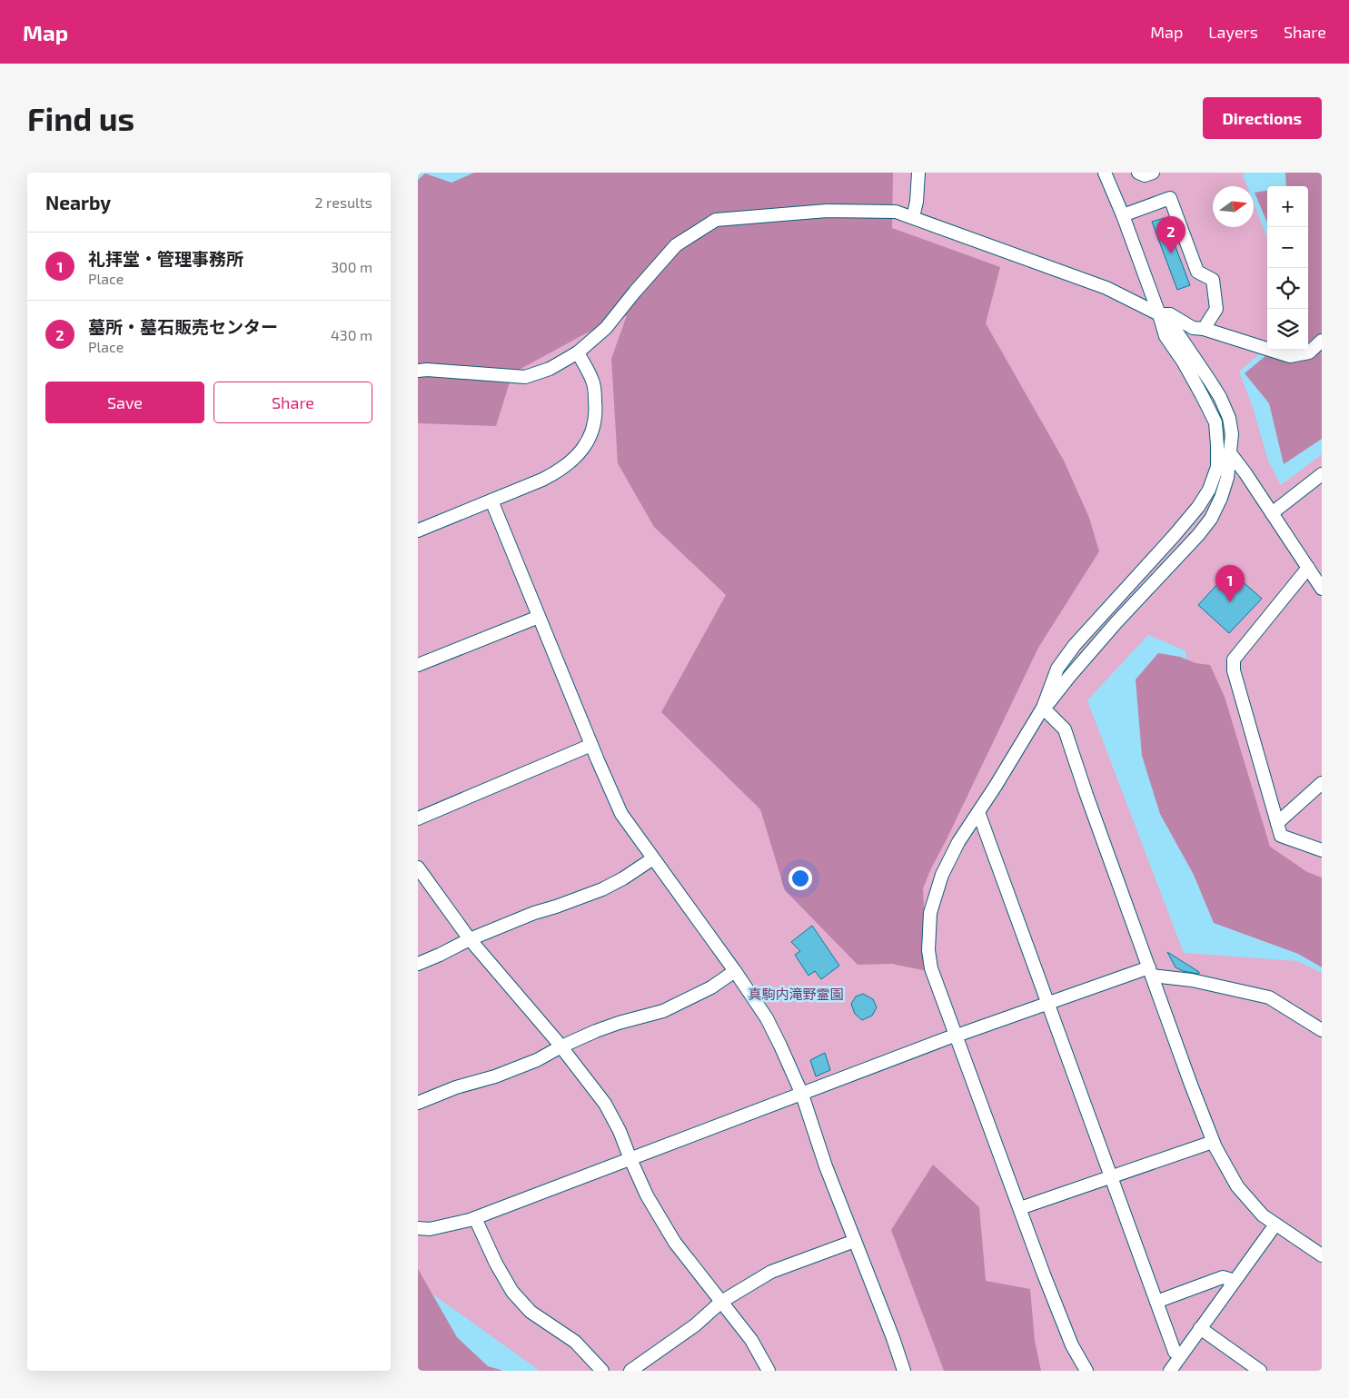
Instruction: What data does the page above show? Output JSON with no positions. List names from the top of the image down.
{
  "parks": ["真駒内滝野霊園"],
  "north": "right",
  "page": {
    "header": "Map",
    "nav": ["Map", "Layers", "Share"],
    "buttons": [
      "Directions",
      ["Save", "Share"]
    ],
    "title": "Find us",
    "heading": ["Nearby", "2 results"],
    "map_buttons": ["+", "−"],
    "pins": ["2", "1"],
    "list": [
      {
        "mark": "1",
        "name": "礼拝堂・管理事務所",
        "note": "Place",
        "value": "300 m"
      },
      {
        "mark": "2",
        "name": "墓所・墓石販売センター",
        "note": "Place",
        "value": "430 m"
      }
    ]
  }
}
